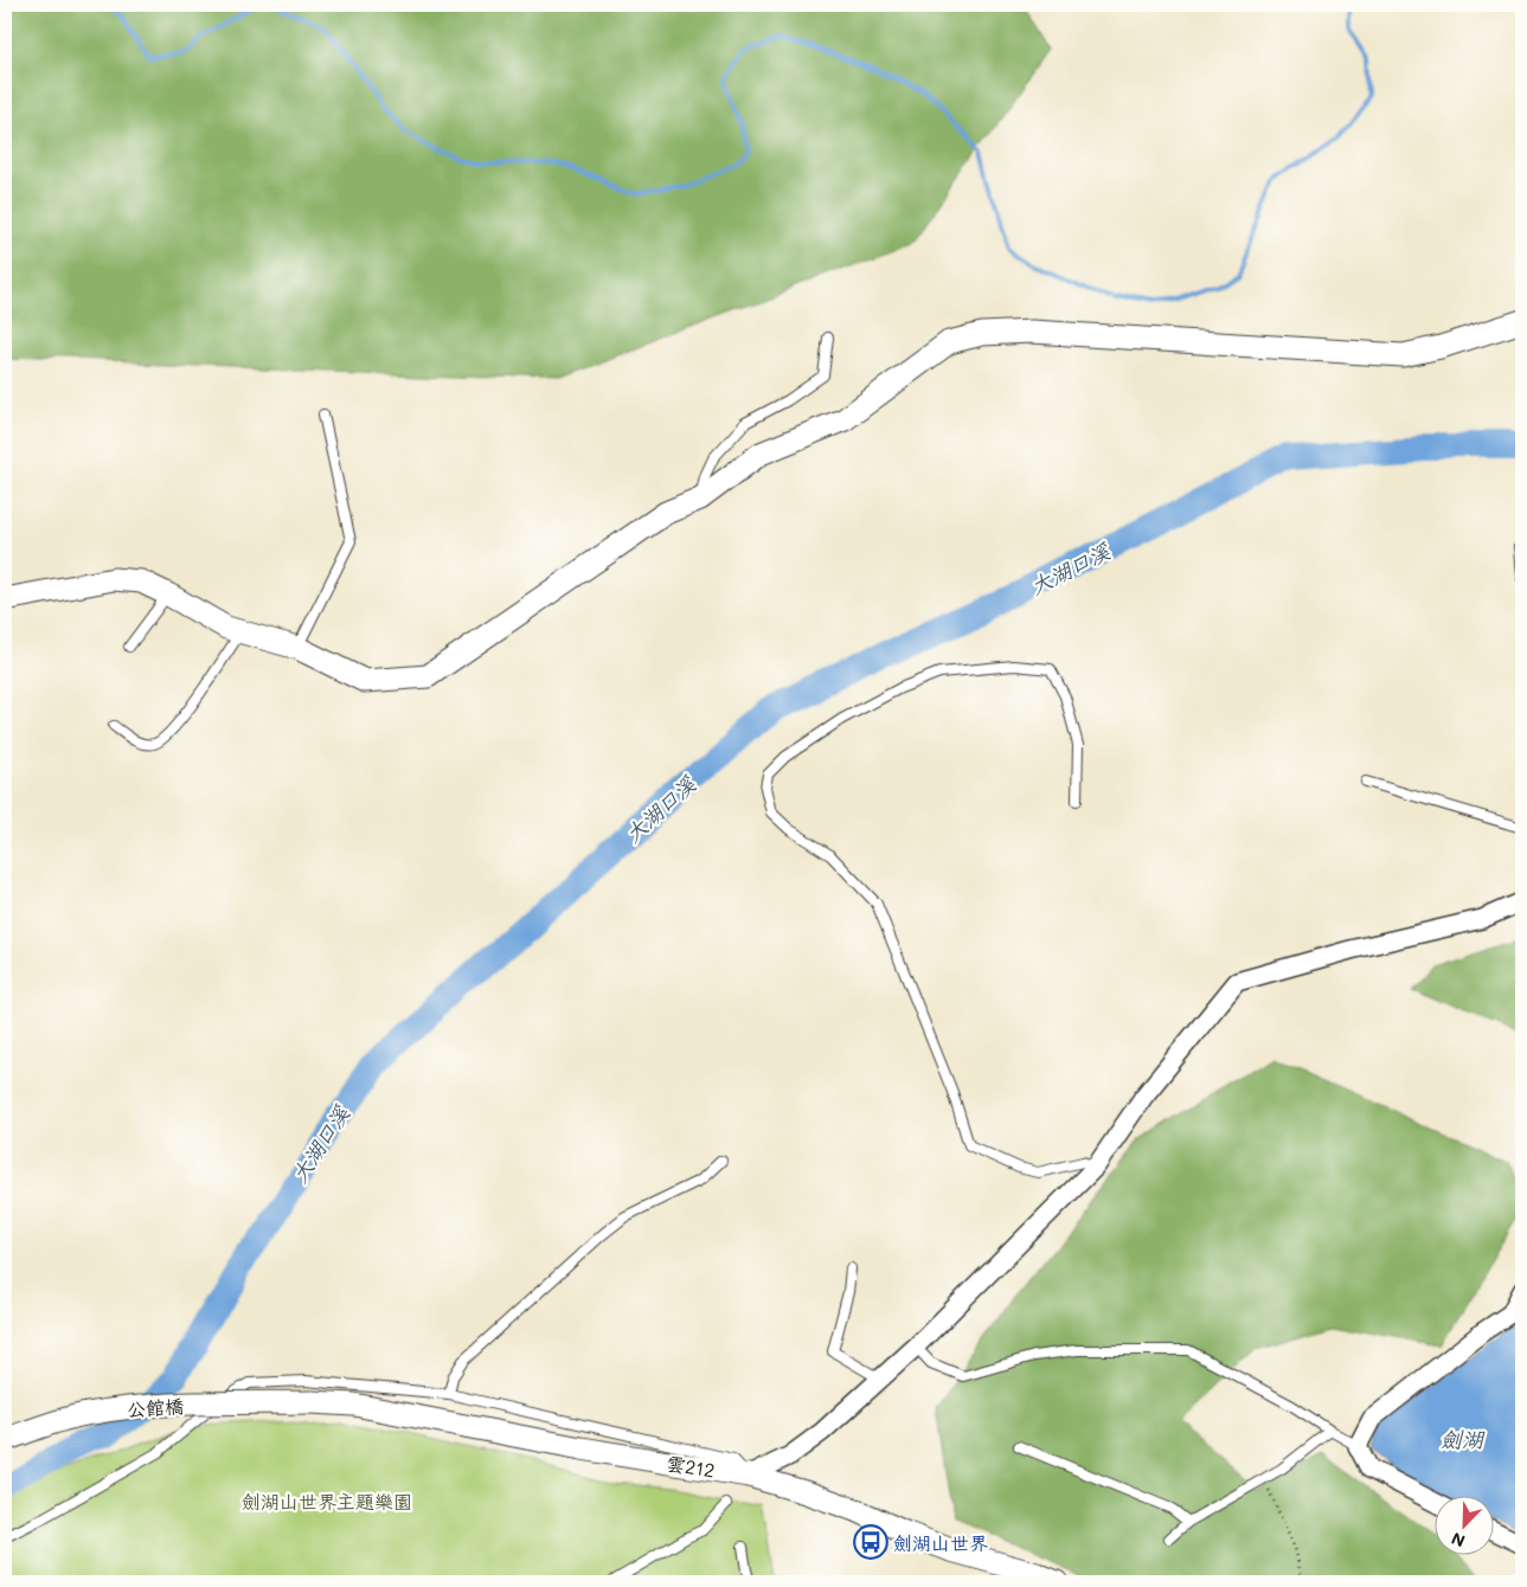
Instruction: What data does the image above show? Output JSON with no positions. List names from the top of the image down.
{
  "streets": {
    "street": ["公館橋", "雲212"]
  },
  "crossings": [
    ["公館橋", "雲212"]
  ],
  "water": ["大湖口溪", "劍湖"],
  "parks": ["劍湖山世界主題樂園"],
  "places": {
    "bus stop": ["劍湖山世界"]
  },
  "north": "bottom left"
}
